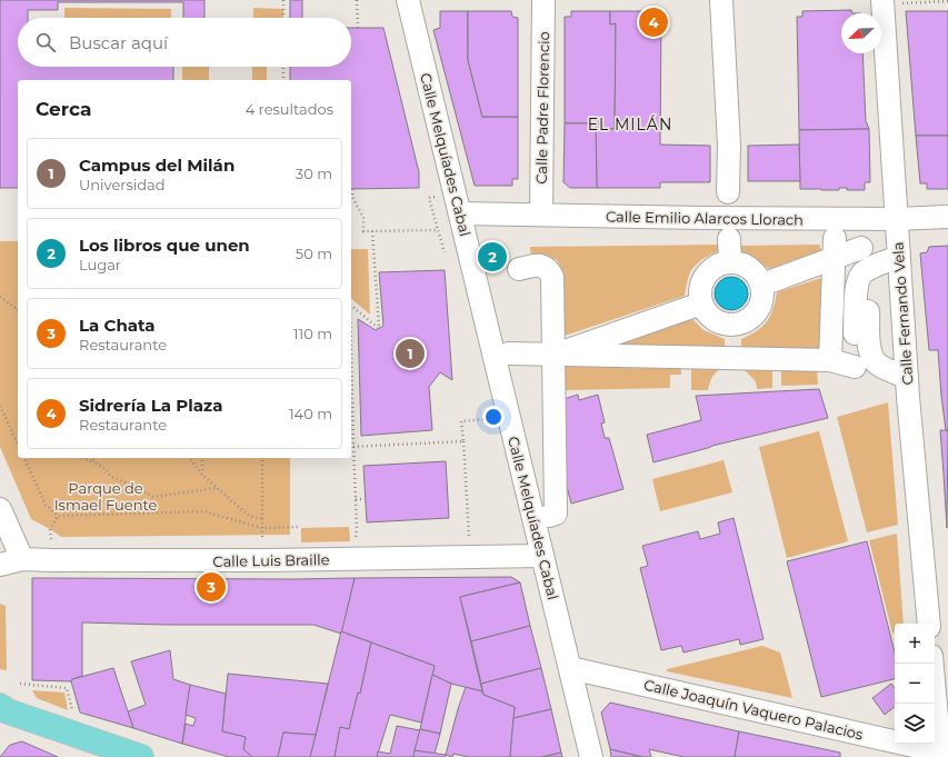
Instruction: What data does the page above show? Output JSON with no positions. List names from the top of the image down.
{
  "streets": {
    "street": [
      "Calle Padre Florencio",
      "Calle Melquíades Cabal",
      "Calle Emilio Alarcos Llorach",
      "Calle Fernando Vela",
      "Calle Luis Braille",
      "Calle Joaquín Vaquero Palacios"
    ]
  },
  "crossings": [
    ["Calle Padre Florencio", "Calle Emilio Alarcos Llorach"],
    ["Calle Melquíades Cabal", "Calle Emilio Alarcos Llorach"],
    ["Calle Melquíades Cabal", "Calle Luis Braille"],
    ["Calle Melquíades Cabal", "Calle Joaquín Vaquero Palacios"],
    ["Calle Emilio Alarcos Llorach", "Calle Fernando Vela"]
  ],
  "districts": ["EL MILÁN"],
  "parks": ["Parque de Ismael Fuente"],
  "north": "bottom left",
  "page": {
    "pins": [
      "4",
      "2",
      "1",
      "3"
    ],
    "search": "Buscar aquí",
    "heading": ["Cerca", "4 resultados"],
    "list": [
      {
        "mark": "1",
        "name": "Campus del Milán",
        "note": "Universidad",
        "value": "30 m"
      },
      {
        "mark": "2",
        "name": "Los libros que unen",
        "note": "Lugar",
        "value": "50 m"
      },
      {
        "mark": "3",
        "name": "La Chata",
        "note": "Restaurante",
        "value": "110 m"
      },
      {
        "mark": "4",
        "name": "Sidrería La Plaza",
        "note": "Restaurante",
        "value": "140 m"
      }
    ],
    "map_buttons": ["+", "−"]
  }
}
